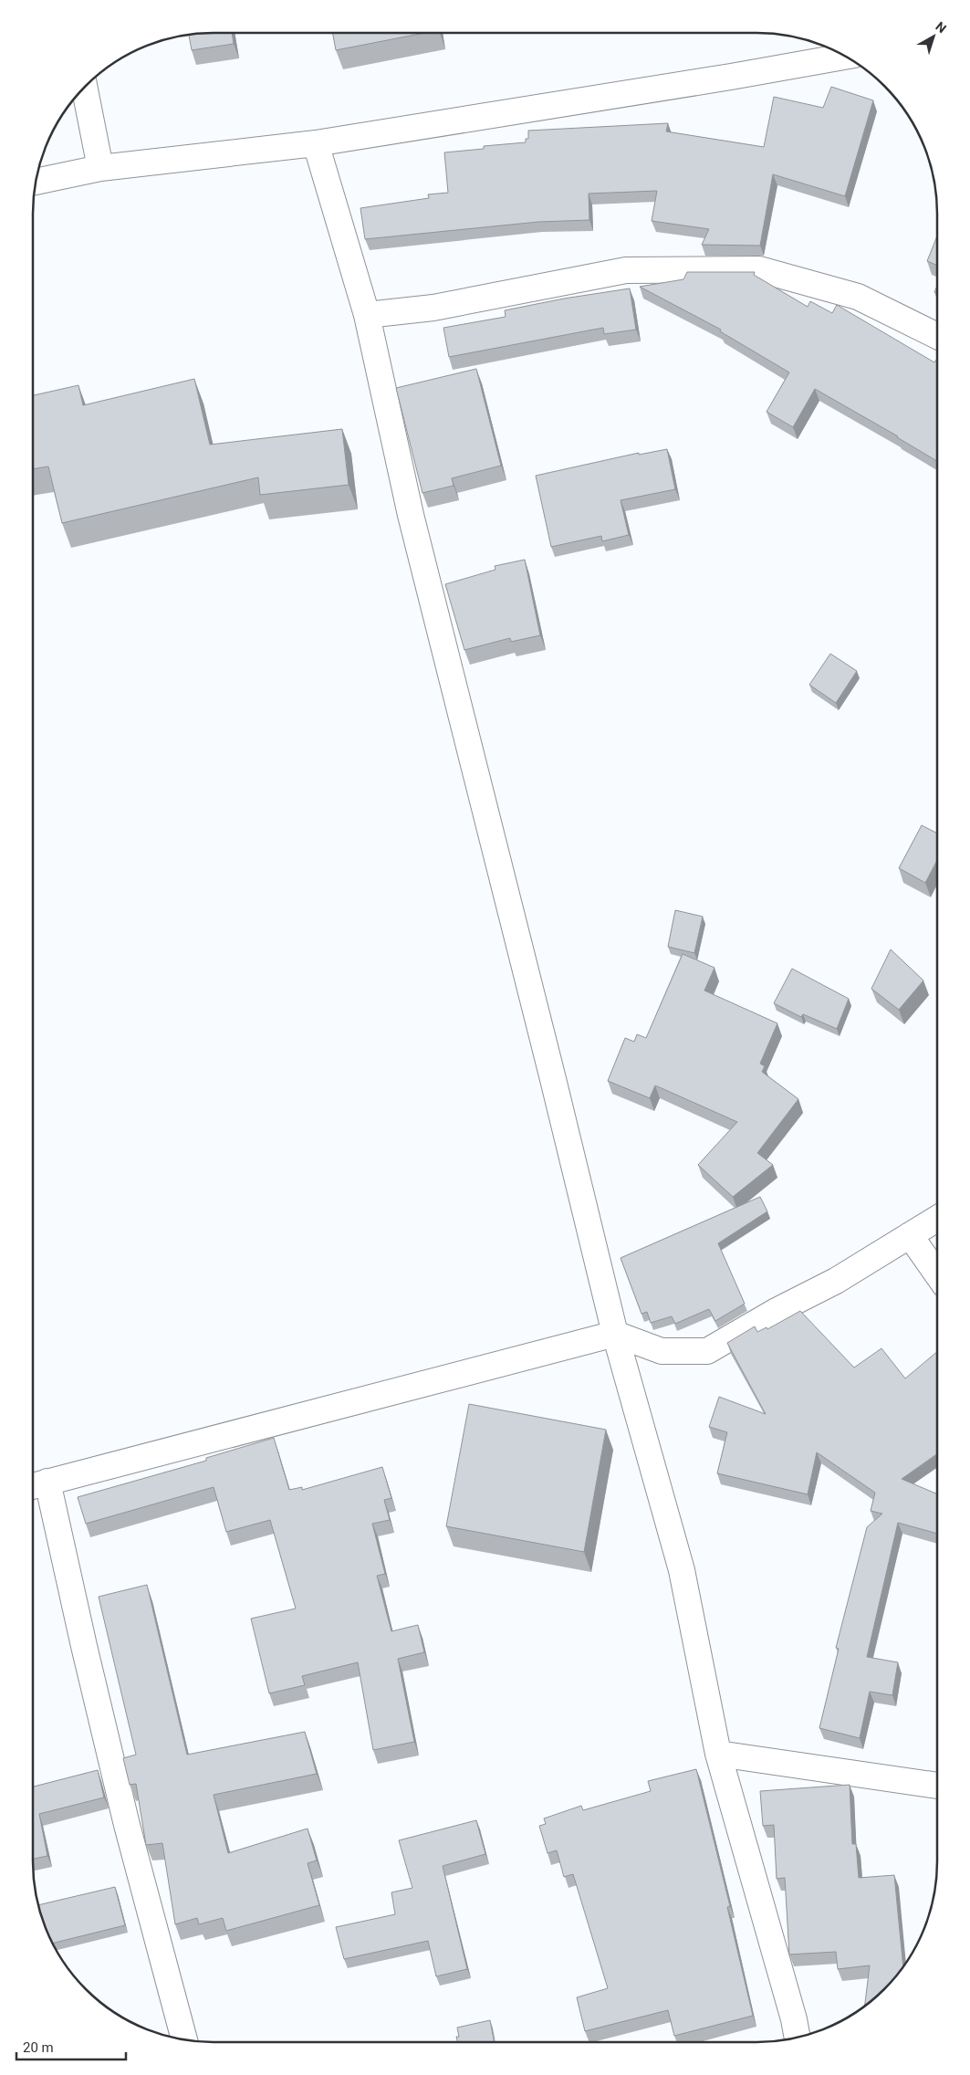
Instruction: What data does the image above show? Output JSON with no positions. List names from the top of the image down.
{
  "scale_bar": "20 m",
  "north": "top right"
}
